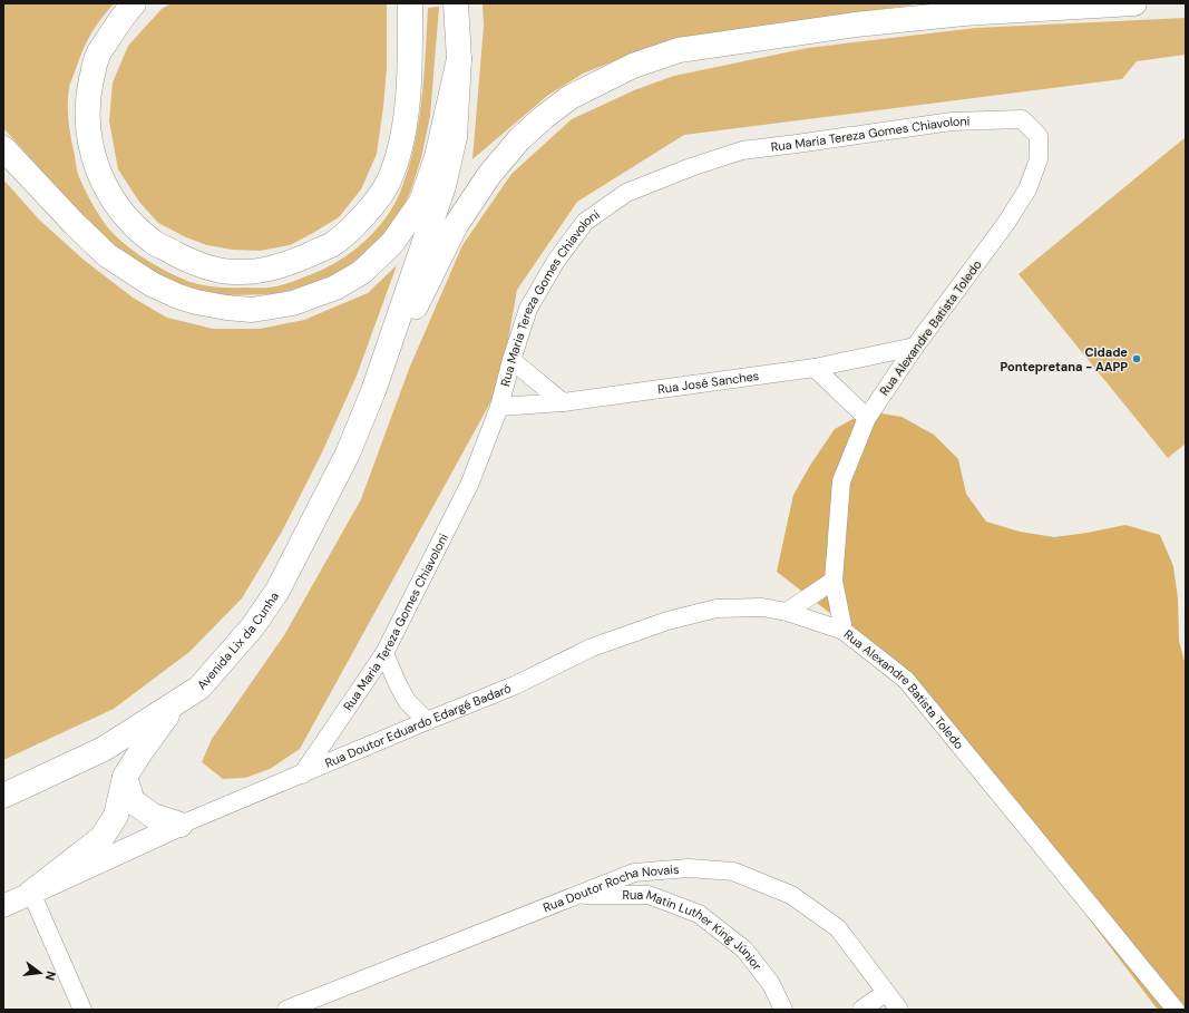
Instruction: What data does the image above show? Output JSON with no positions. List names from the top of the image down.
{
  "streets": {
    "highway": ["Avenida Lix da Cunha"],
    "street": [
      "Rua Maria Tereza Gomes Chiavoloni",
      "Rua Alexandre Batista Toledo",
      "Rua José Sanches",
      "Rua Doutor Eduardo Edargé Badaró",
      "Rua Doutor Rocha Novais",
      "Rua Matin Luther King Júnior"
    ]
  },
  "crossings": [
    ["Rua Maria Tereza Gomes Chiavoloni", "Rua Alexandre Batista Toledo"],
    ["Rua Maria Tereza Gomes Chiavoloni", "Rua José Sanches"],
    ["Rua Maria Tereza Gomes Chiavoloni", "Rua Doutor Eduardo Edargé Badaró"],
    ["Rua Alexandre Batista Toledo", "Rua José Sanches"],
    ["Rua Alexandre Batista Toledo", "Rua Doutor Eduardo Edargé Badaró"],
    ["Rua Doutor Rocha Novais", "Rua Matin Luther King Júnior"]
  ],
  "places": ["Cidade Pontepretana - AAPP"],
  "north": "right"
}
